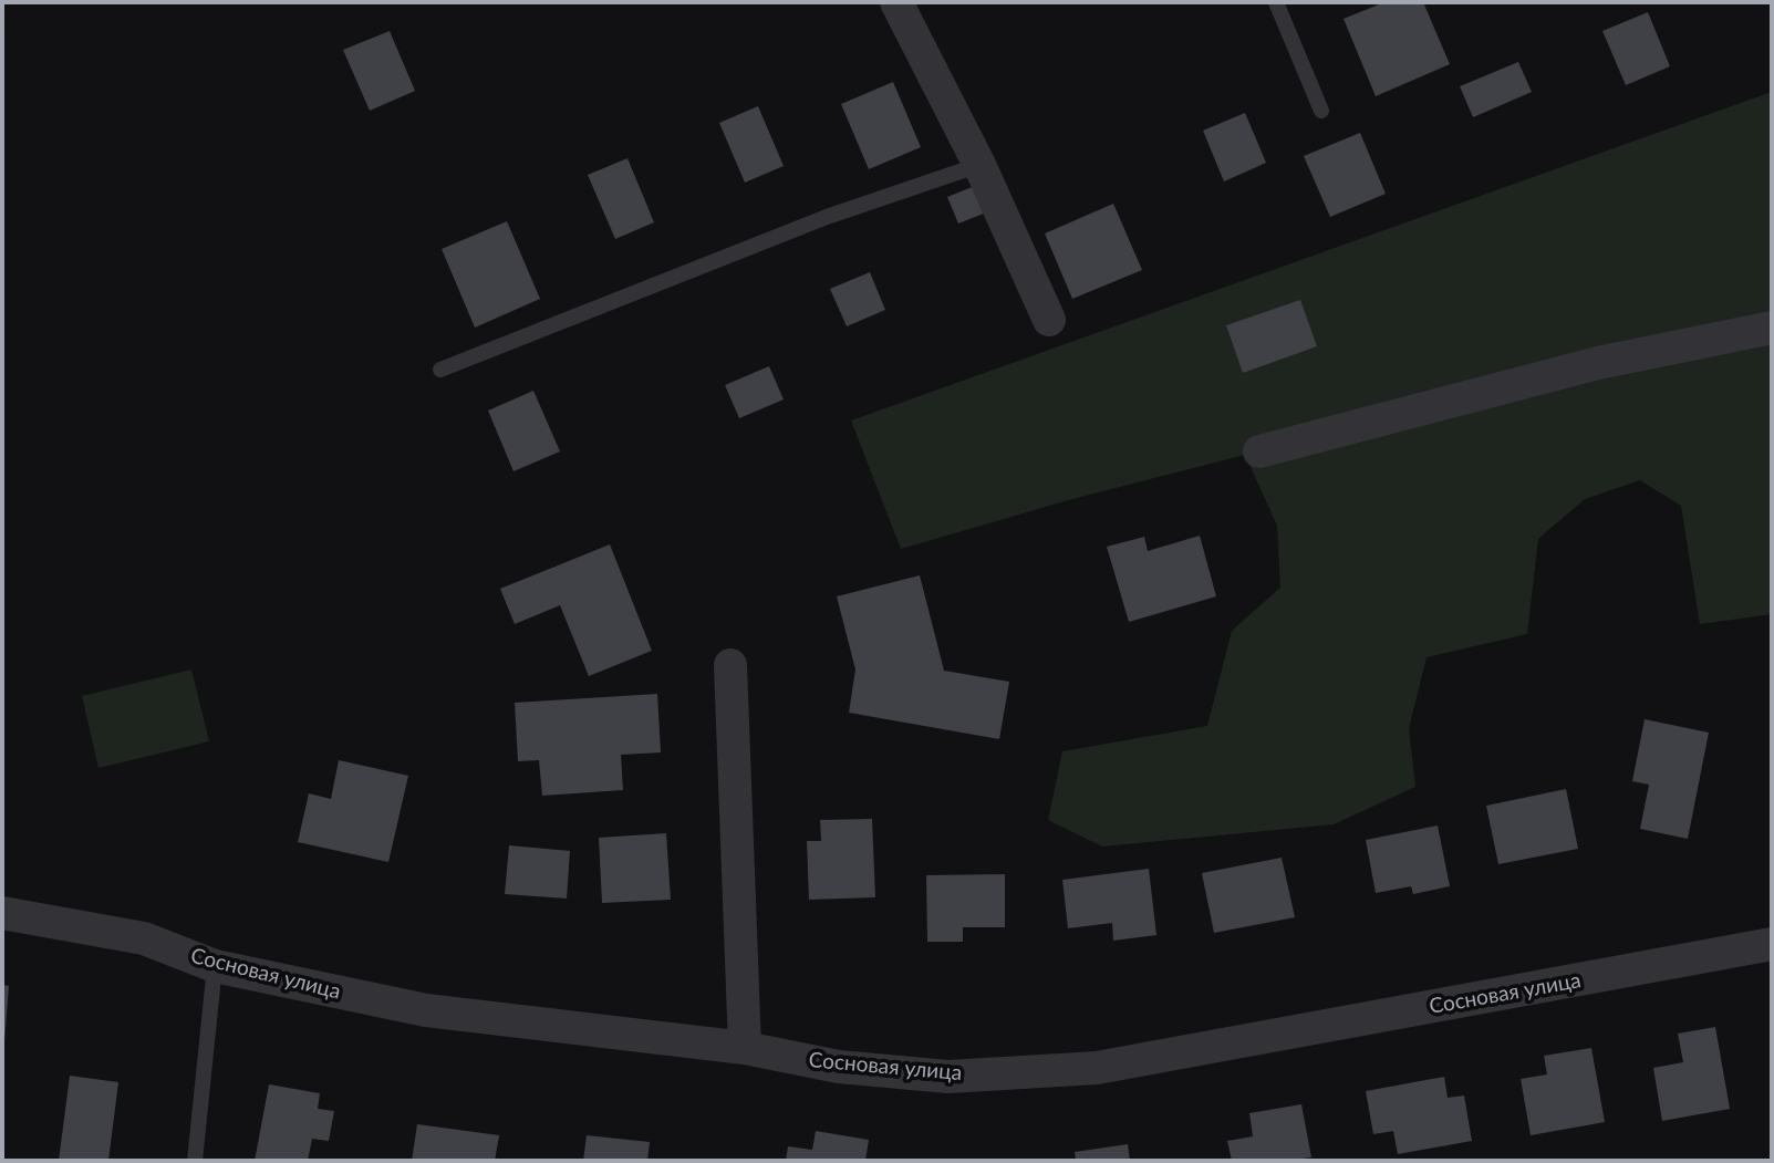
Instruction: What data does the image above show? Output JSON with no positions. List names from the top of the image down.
{
  "streets": {
    "street": ["Сосновая улица"]
  }
}
